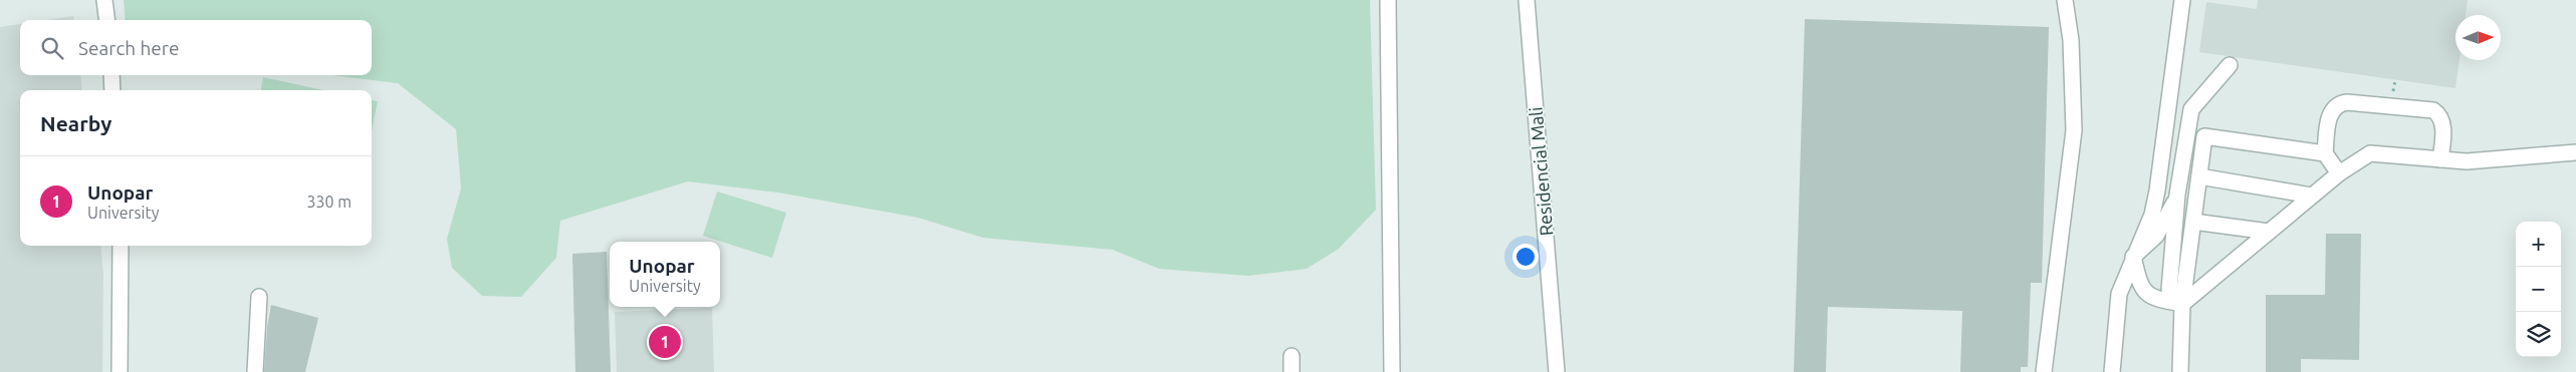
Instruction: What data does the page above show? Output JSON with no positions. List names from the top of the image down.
{
  "streets": {
    "street": ["Residencial Mali"]
  },
  "north": "right",
  "page": {
    "search": "Search here",
    "heading": "Nearby",
    "list": [
      {
        "mark": "1",
        "name": "Unopar",
        "note": "University",
        "value": "330 m"
      }
    ],
    "map_buttons": ["+", "−"],
    "popup": ["Unopar", "University"],
    "pins": "1"
  }
}
